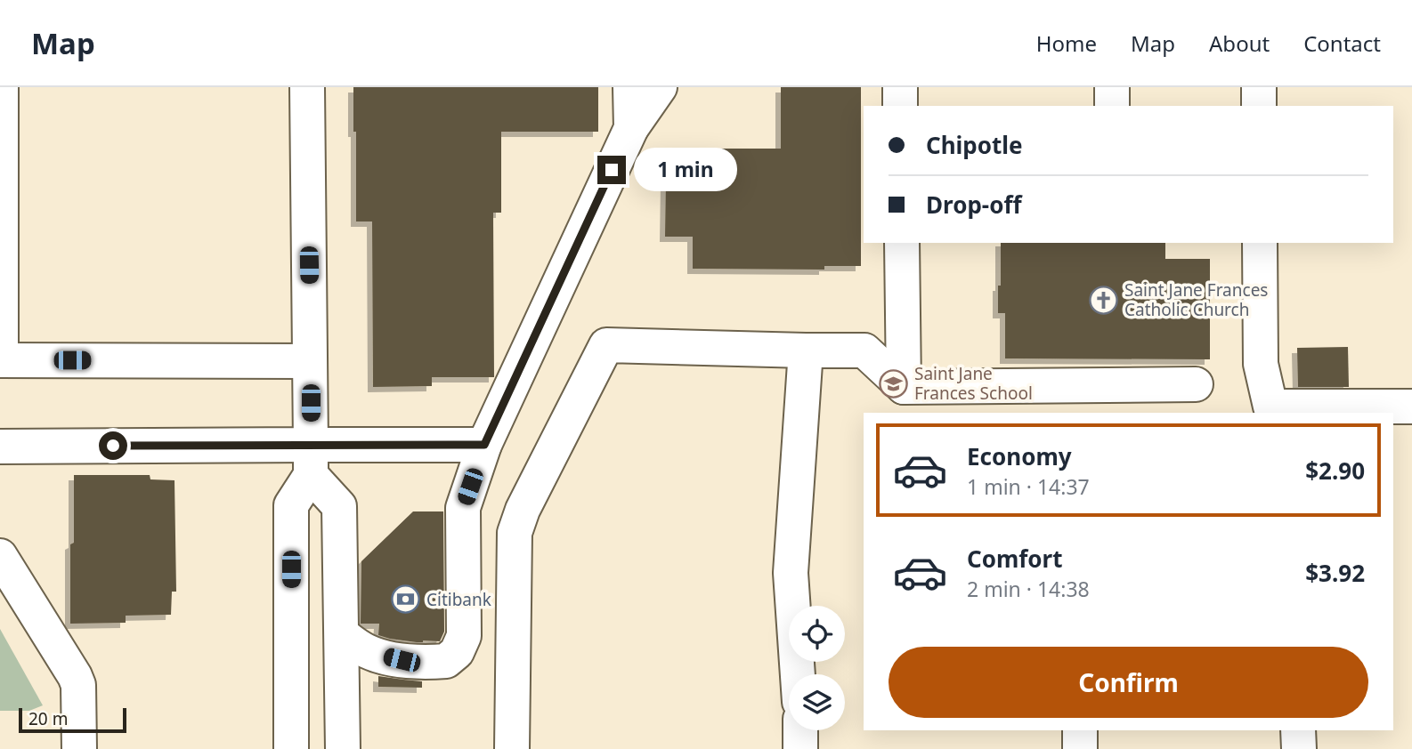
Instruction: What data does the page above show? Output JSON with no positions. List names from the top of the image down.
{
  "places": {
    "church": ["Saint Jane Frances Catholic Church"],
    "school or university": ["Saint Jane Frances School"],
    "bank": ["Citibank"]
  },
  "scale_bar": "20 m",
  "page": {
    "header": "Map",
    "nav": [
      "Home",
      "Map",
      "About",
      "Contact"
    ],
    "banner": ["Chipotle", "Drop-off"],
    "bubble": "1 min",
    "list": [
      {
        "name": "Economy",
        "note": "1 min · 14:37",
        "value": "$2.90"
      },
      {
        "name": "Comfort",
        "note": "2 min · 14:38",
        "value": "$3.92"
      }
    ],
    "buttons": "Confirm",
    "scale": "20 m"
  }
}
